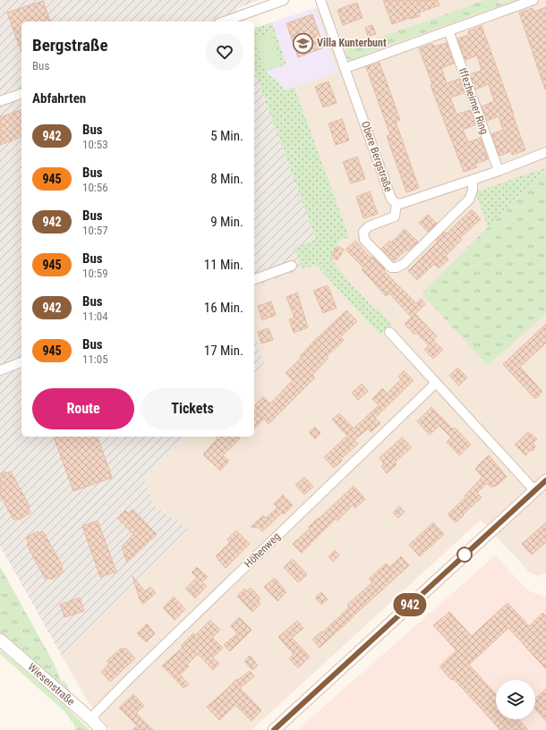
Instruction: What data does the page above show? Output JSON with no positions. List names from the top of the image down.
{
  "streets": {
    "street": [
      "Iffezheimer Ring",
      "Obere Bergstraße",
      "Höhenweg",
      "Wiesenstraße"
    ]
  },
  "crossings": [
    ["Höhenweg", "Wiesenstraße"]
  ],
  "places": {
    "school or university": ["Villa Kunterbunt"]
  },
  "lines": ["bus line 942"],
  "page": {
    "on_map": "942",
    "heading": [
      ["Bergstraße", "Bus"],
      "Abfahrten"
    ],
    "list": [
      {
        "mark": "942",
        "name": "Bus",
        "note": "10:53",
        "value": "5 Min."
      },
      {
        "mark": "945",
        "name": "Bus",
        "note": "10:56",
        "value": "8 Min."
      },
      {
        "mark": "942",
        "name": "Bus",
        "note": "10:57",
        "value": "9 Min."
      },
      {
        "mark": "945",
        "name": "Bus",
        "note": "10:59",
        "value": "11 Min."
      },
      {
        "mark": "942",
        "name": "Bus",
        "note": "11:04",
        "value": "16 Min."
      },
      {
        "mark": "945",
        "name": "Bus",
        "note": "11:05",
        "value": "17 Min."
      }
    ],
    "buttons": ["Route", "Tickets"]
  }
}
